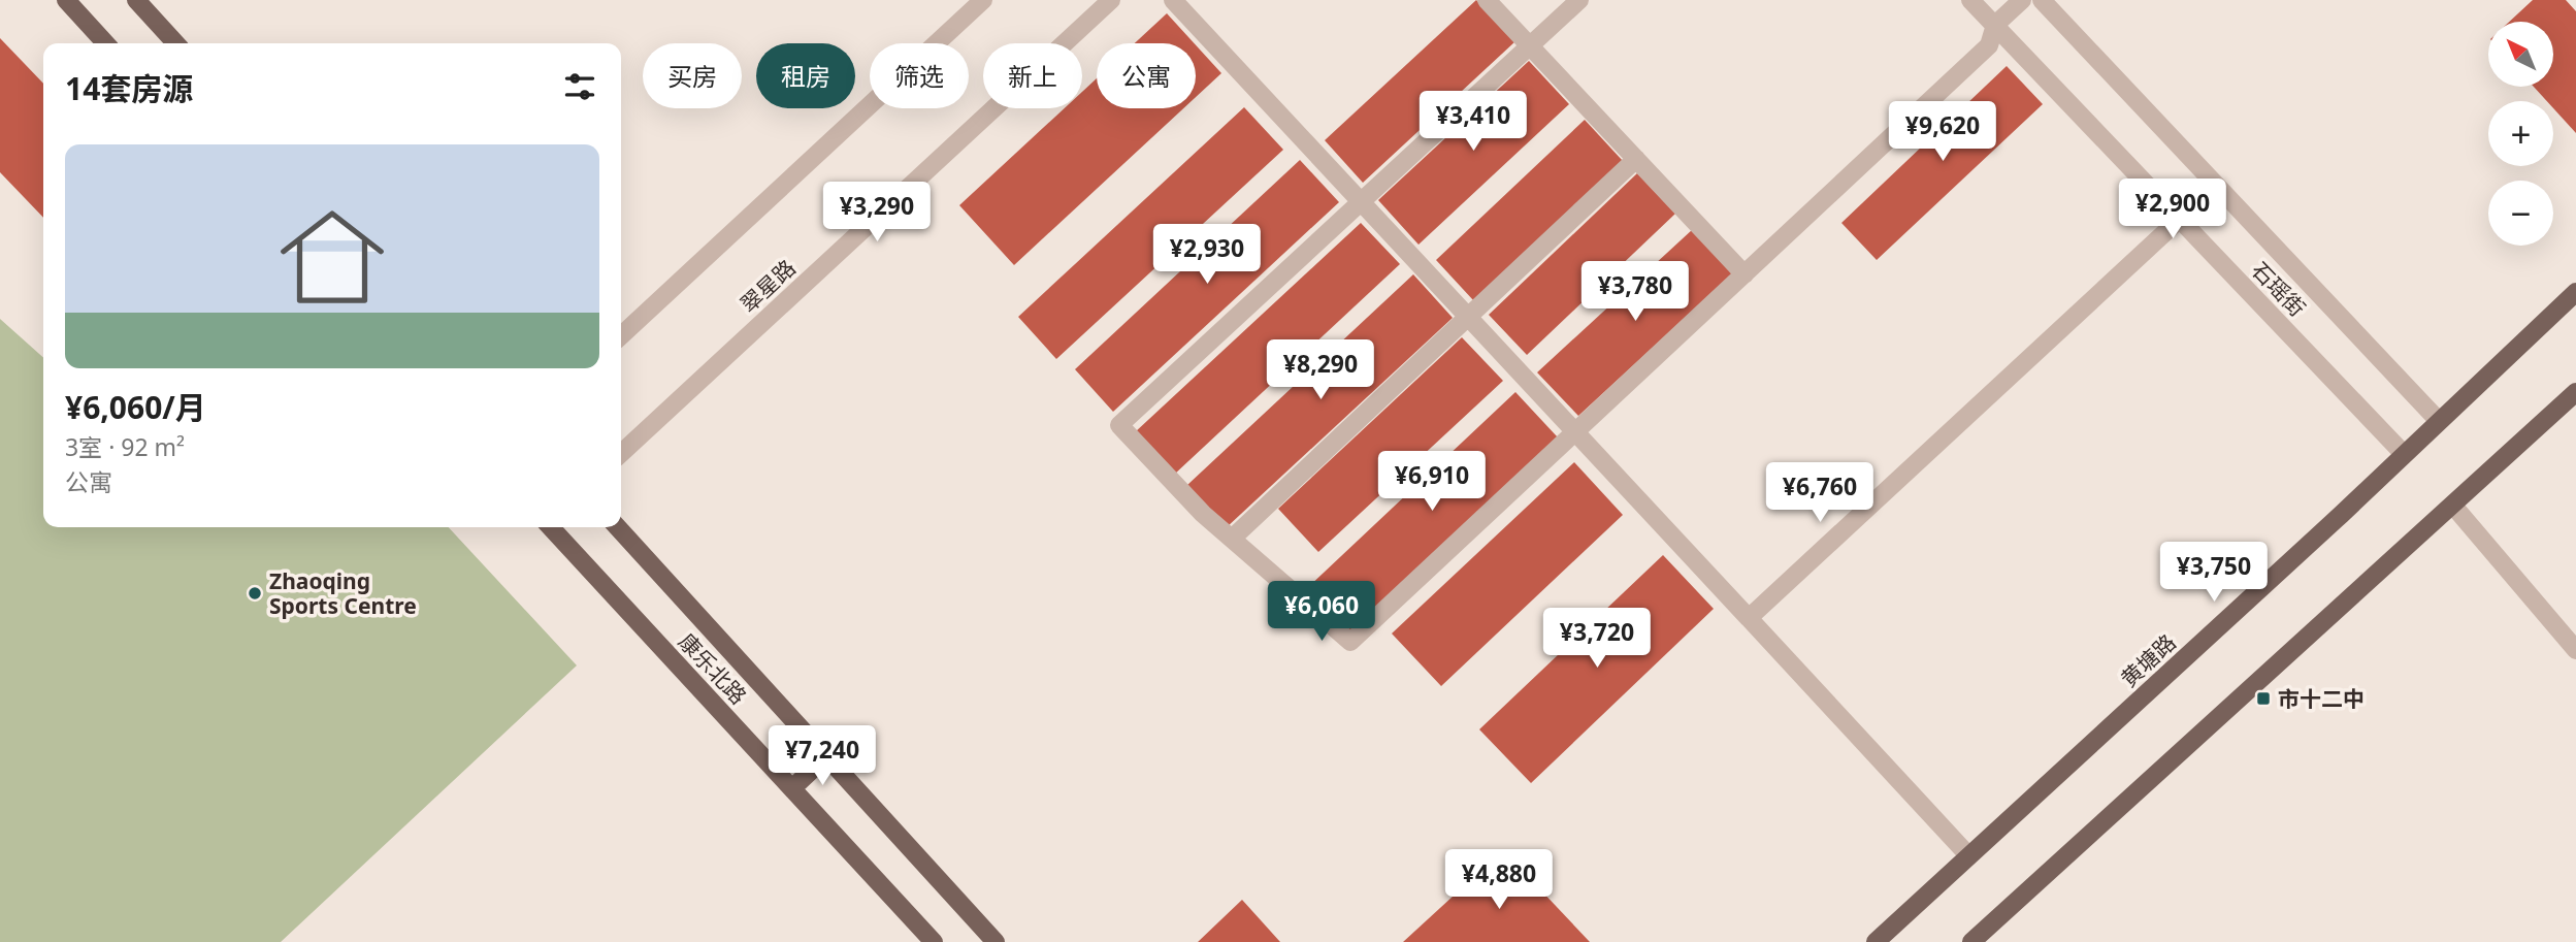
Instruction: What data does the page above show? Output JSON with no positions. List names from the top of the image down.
{
  "streets": {
    "main road": ["黄塘路", "康乐北路"],
    "street": ["翠星路", "石瑶街"]
  },
  "crossings": [
    ["石瑶街", "黄塘路"]
  ],
  "places": {
    "other": ["Zhaoqing Sports Centre"],
    "transit": ["市十二中"]
  },
  "north": "top left",
  "page": {
    "map_buttons": ["+", "−"],
    "chip": [
      "买房",
      "租房",
      "筛选",
      "新上",
      "公寓"
    ],
    "heading": "14套房源",
    "price": [
      "¥3,410",
      "¥9,620",
      "¥2,900",
      "¥3,290",
      "¥2,930",
      "¥3,780",
      "¥8,290",
      "¥6,910",
      "¥6,760",
      "¥3,750",
      "¥6,060",
      "¥3,720",
      "¥7,240",
      "¥4,880"
    ],
    "list": [
      {
        "name": "¥6,060/月",
        "note": "3室 · 92 m² · 公寓"
      }
    ]
  }
}
